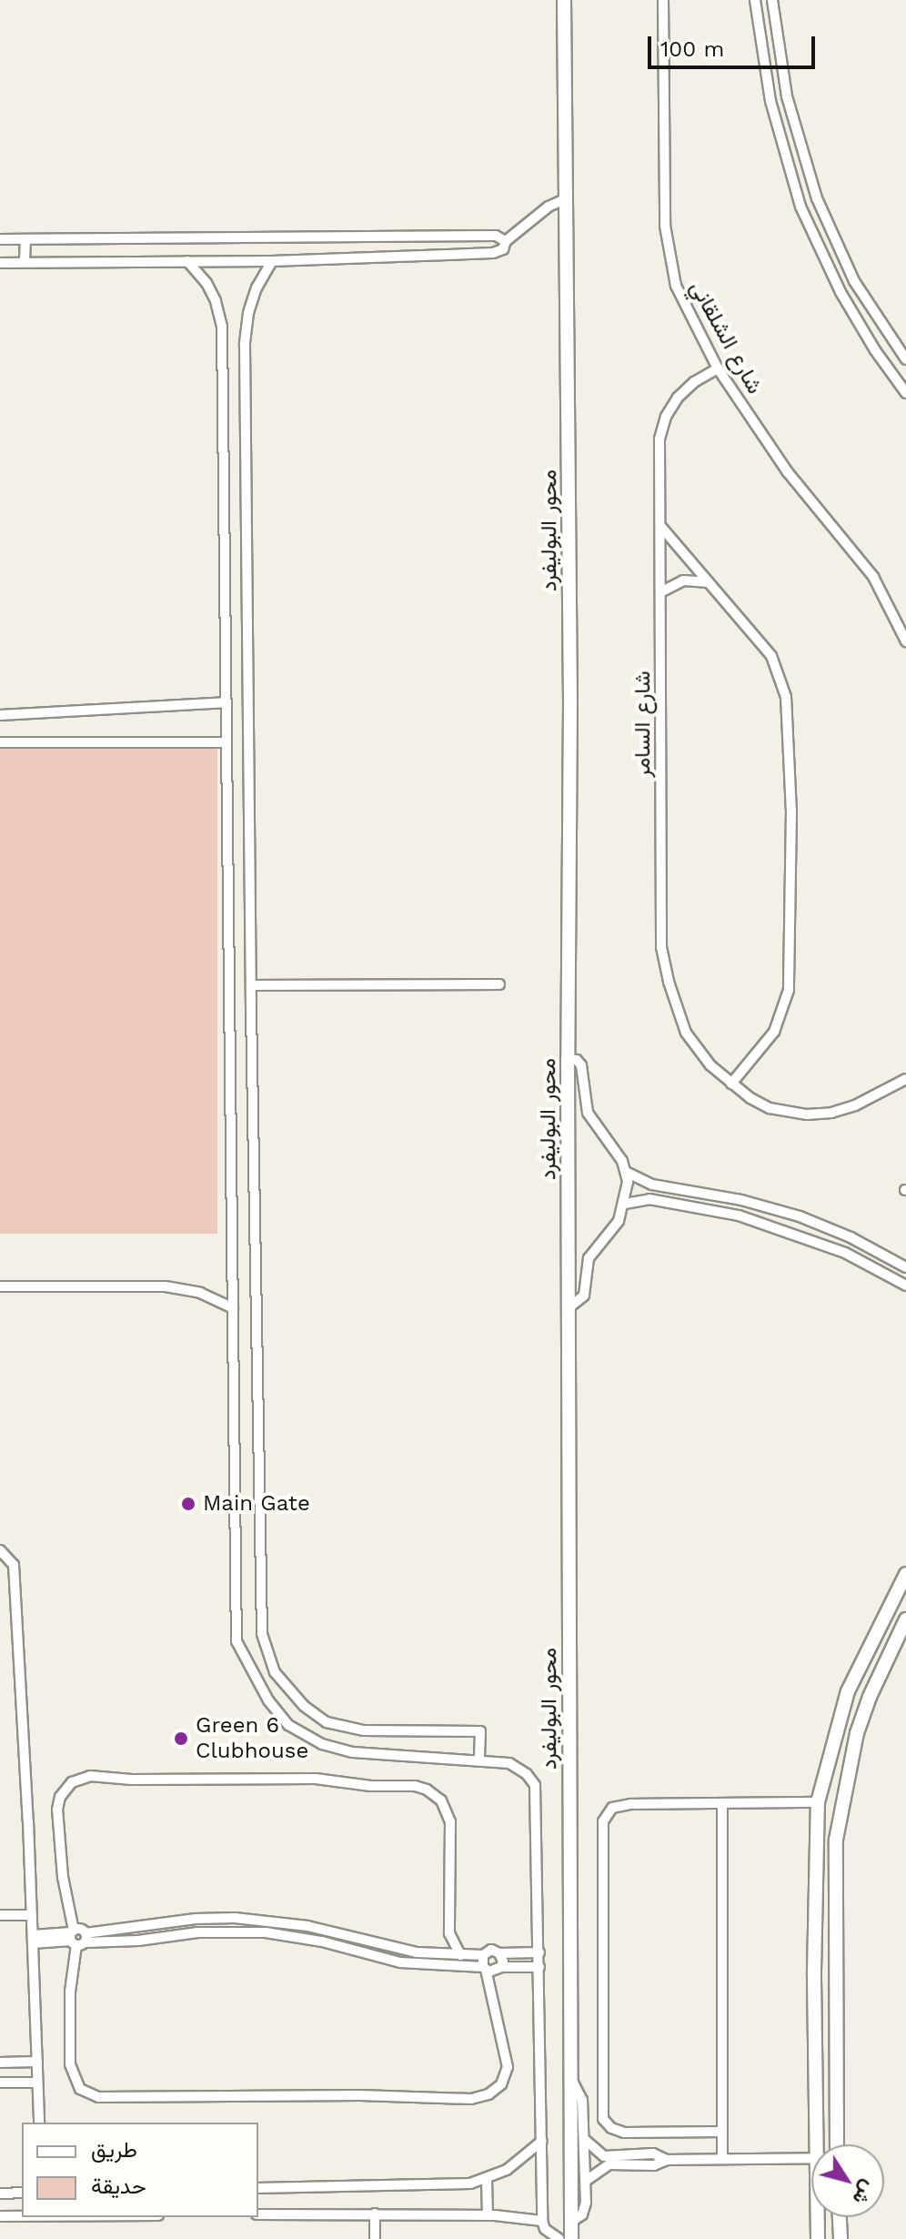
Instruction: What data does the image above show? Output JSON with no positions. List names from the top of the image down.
{
  "streets": {
    "street": ["شارع الشلقاني", "محور البوليفرد", "شارع السامر"]
  },
  "crossings": [
    ["شارع الشلقاني", "شارع السامر"]
  ],
  "places": ["Main Gate", "Green 6 Clubhouse"],
  "legend": ["طريق", "حديقة"],
  "scale_bar": "100 m",
  "north": "bottom right"
}
